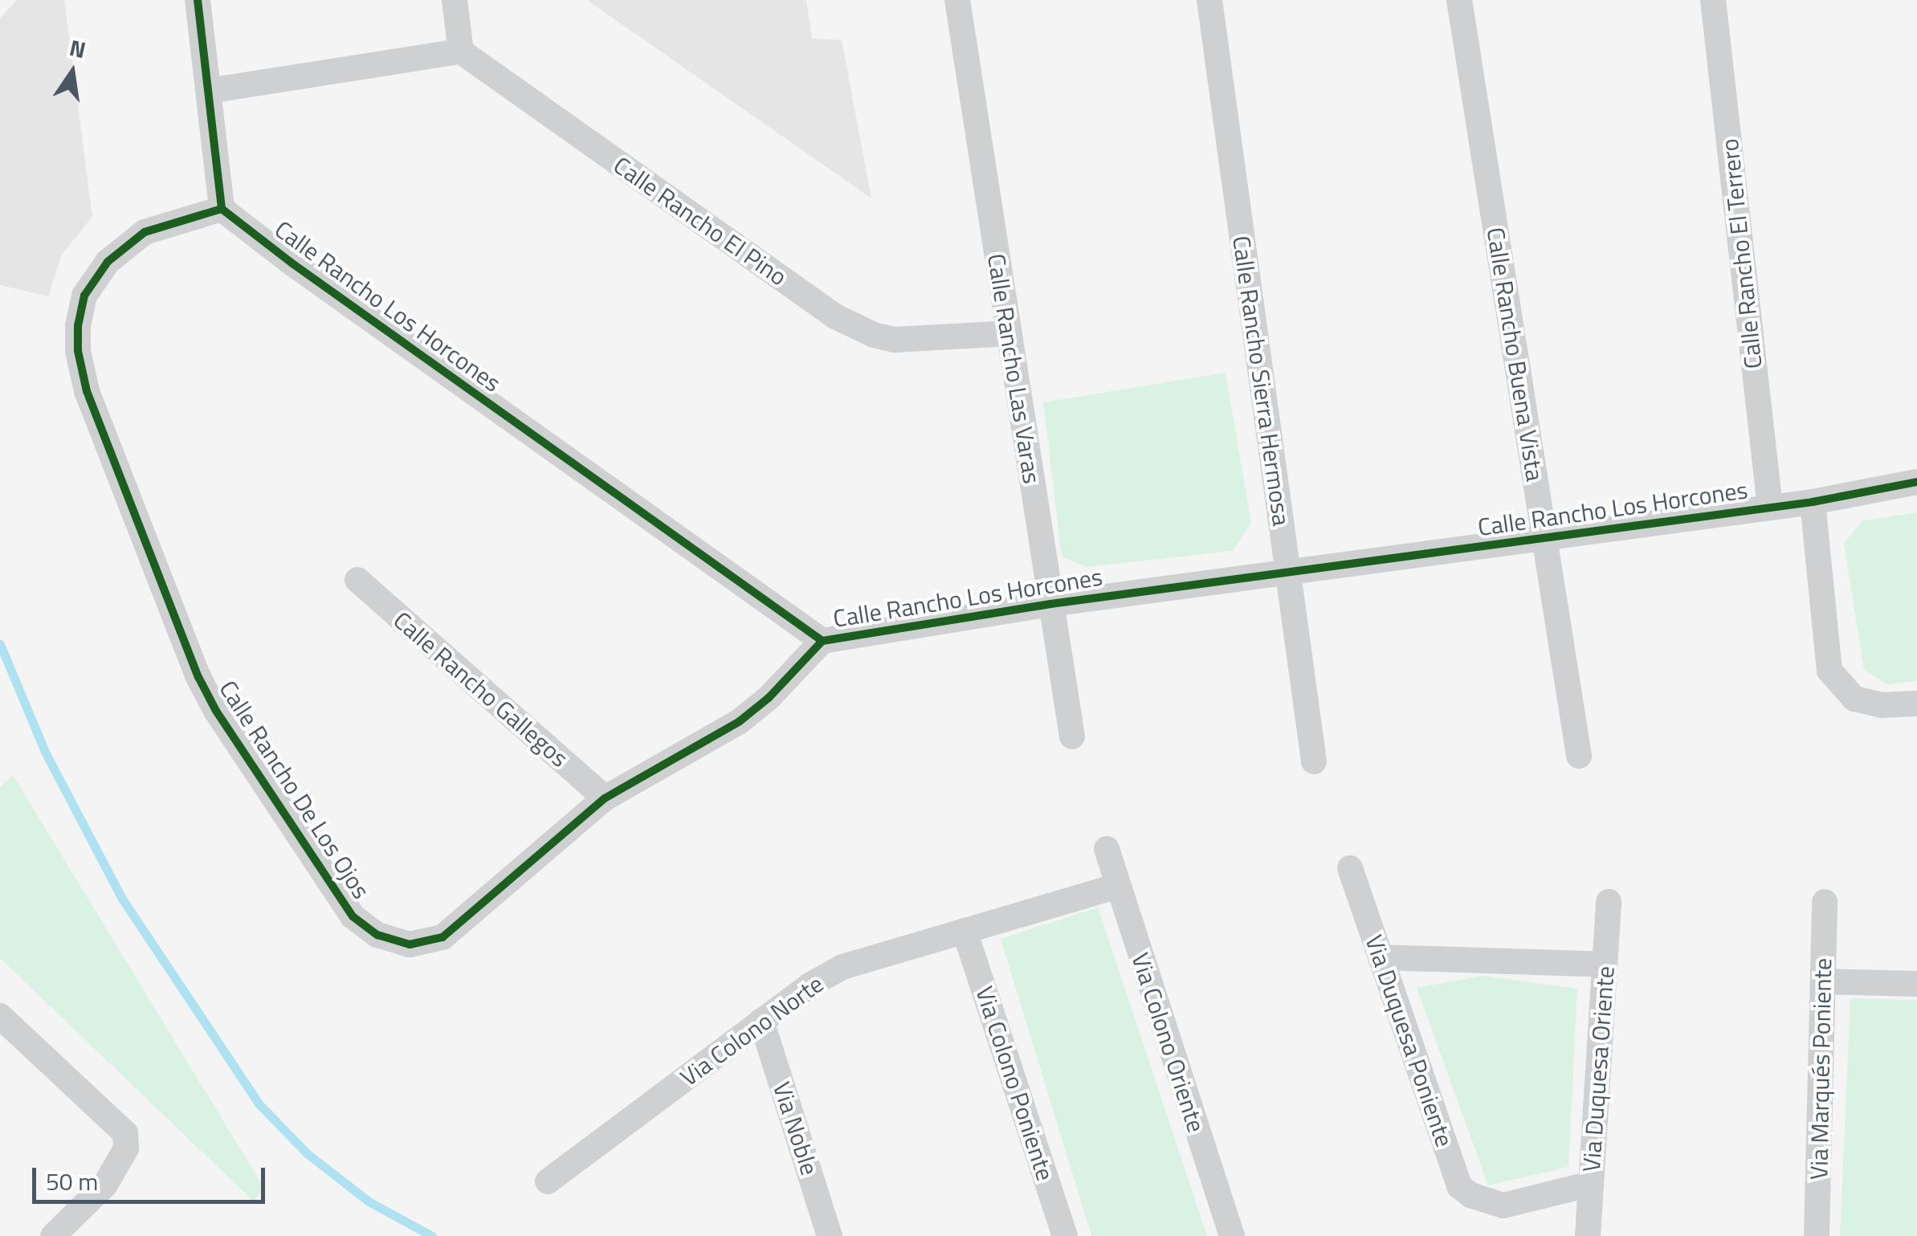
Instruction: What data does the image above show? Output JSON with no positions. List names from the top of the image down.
{
  "streets": {
    "street": [
      "Calle Rancho El Pino",
      "Calle Rancho El Terrero",
      "Calle Rancho Los Horcones",
      "Calle Rancho Buena Vista",
      "Calle Rancho Las Varas",
      "Calle Rancho Sierra Hermosa",
      "Calle Rancho Gallegos",
      "Calle Rancho De Los Ojos",
      "Via Colono Norte",
      "Via Duquesa Poniente",
      "Via Colono Oriente",
      "Via Duquesa Oriente",
      "Via Marqués Poniente",
      "Via Colono Poniente",
      "Via Noble"
    ]
  },
  "crossings": [
    ["Calle Rancho El Pino", "Calle Rancho Las Varas"],
    ["Calle Rancho El Terrero", "Calle Rancho Los Horcones"],
    ["Calle Rancho Los Horcones", "Calle Rancho Buena Vista"],
    ["Calle Rancho Los Horcones", "Calle Rancho Las Varas"],
    ["Calle Rancho Los Horcones", "Calle Rancho Sierra Hermosa"],
    ["Calle Rancho Los Horcones", "Calle Rancho De Los Ojos"],
    ["Calle Rancho Gallegos", "Calle Rancho De Los Ojos"],
    ["Via Colono Norte", "Via Colono Oriente"],
    ["Via Colono Norte", "Via Colono Poniente"],
    ["Via Colono Norte", "Via Noble"],
    ["Via Duquesa Poniente", "Via Duquesa Oriente"]
  ],
  "scale_bar": "50 m",
  "north": "top"
}
